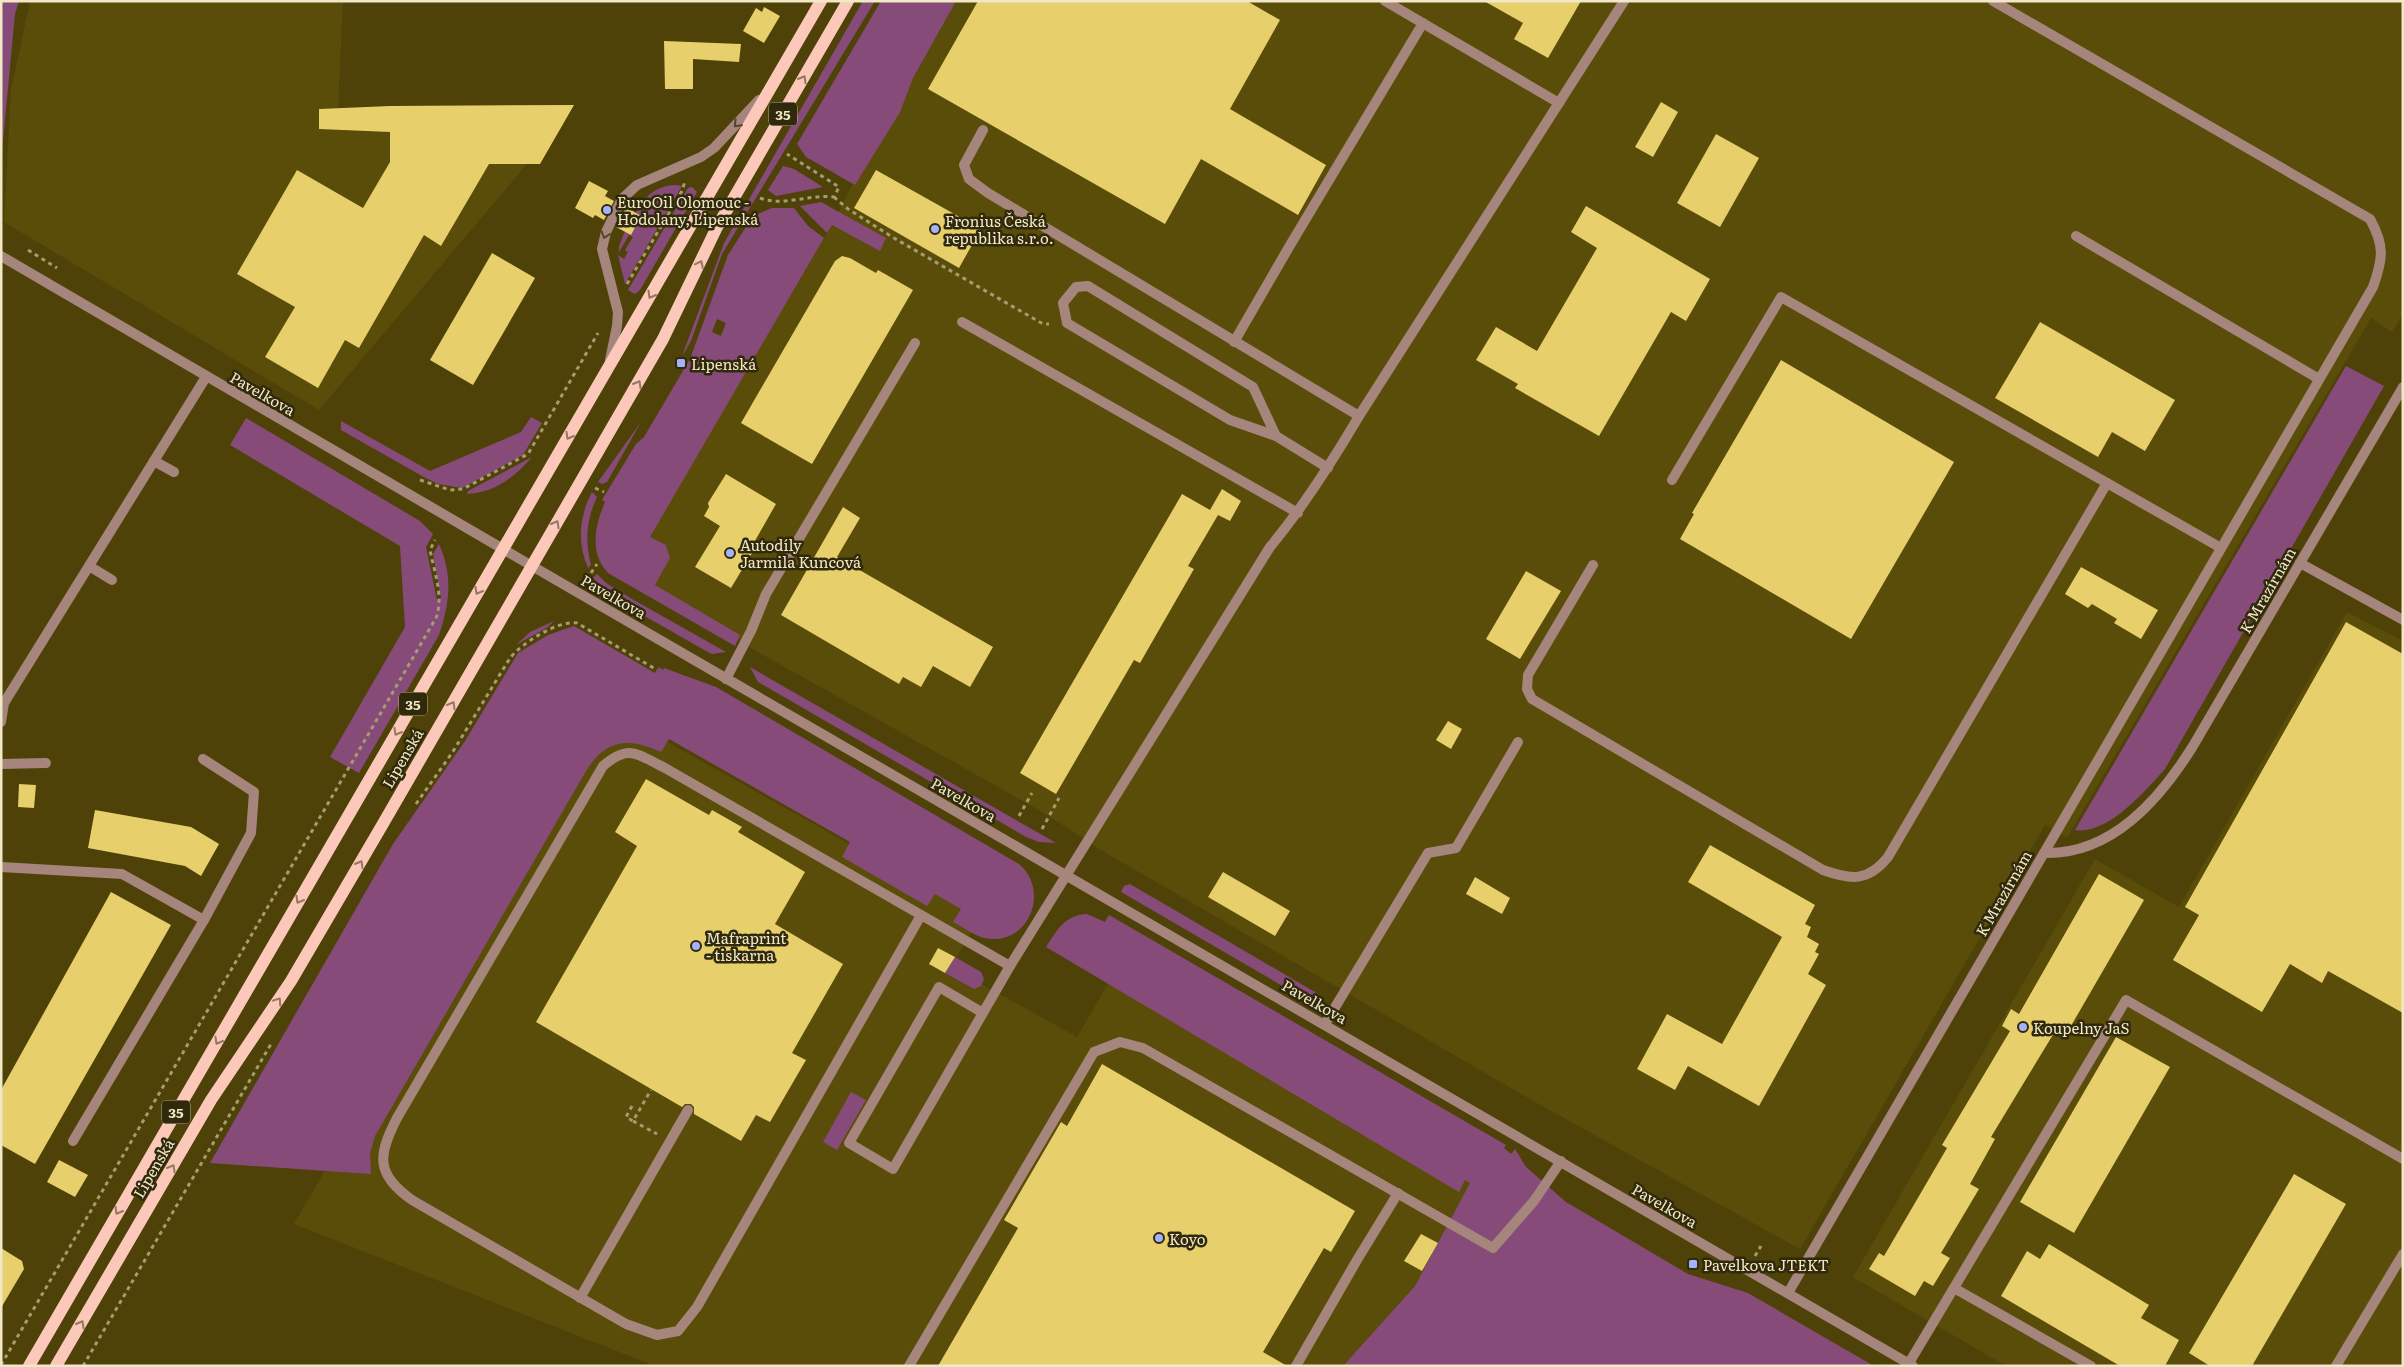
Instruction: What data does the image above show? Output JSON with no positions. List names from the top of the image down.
{
  "streets": {
    "main road": ["35", "Lipenská"],
    "street": ["Pavelkova", "K Mrazírnám"]
  },
  "crossings": [
    ["Pavelkova", "K Mrazírnám"],
    ["Pavelkova", "Lipenská"]
  ],
  "places": {
    "other": [
      "EuroOil Olomouc - Hodolany, Lipenská",
      "Fronius Česká republika s.r.o.",
      "Autodíly Jarmila Kuncová",
      "Mafraprint - tiskarna",
      "Koupelny JaS",
      "Koyo"
    ],
    "transit": ["Lipenská", "Pavelkova JTEKT"]
  }
}
